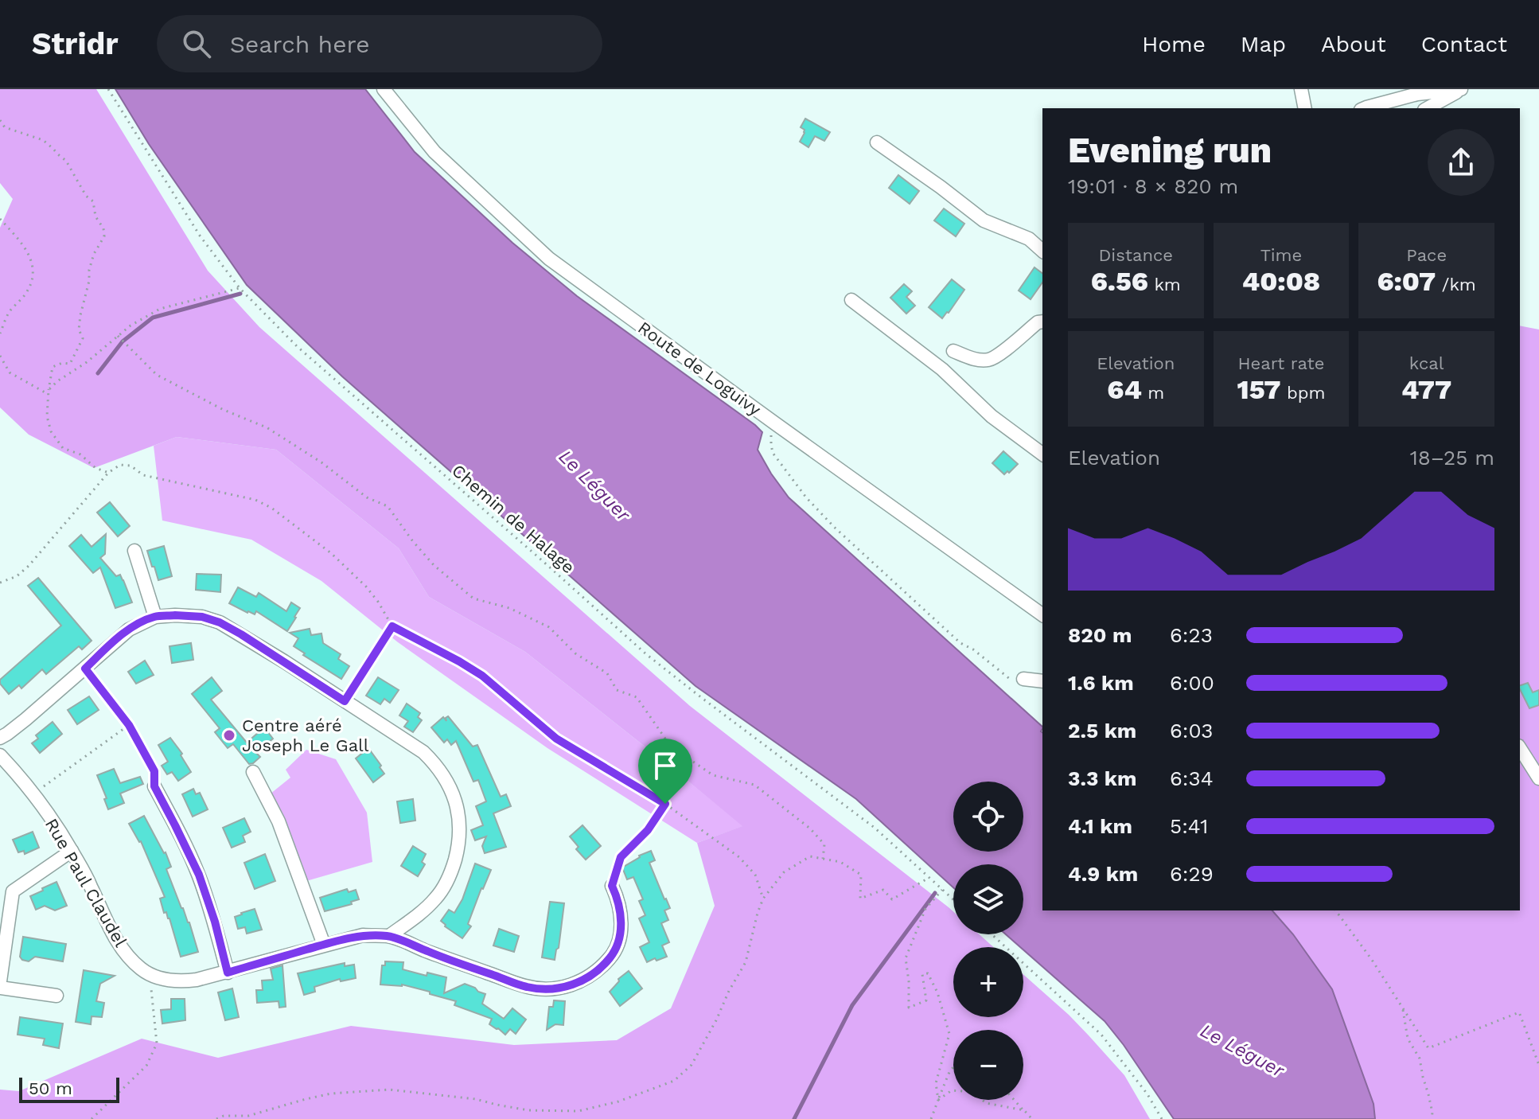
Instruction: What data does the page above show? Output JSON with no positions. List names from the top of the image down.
{
  "streets": {
    "street": ["Route de Loguivy", "Rue Paul Claudel"],
    "path": ["Chemin de Halage"]
  },
  "water": ["Le Léguer"],
  "places": ["Centre aéré Joseph Le Gall"],
  "scale_bar": "50 m",
  "page": {
    "header": "Stridr",
    "search": "Search here",
    "nav": [
      "Home",
      "Map",
      "About",
      "Contact"
    ],
    "heading": ["Evening run", "19:01 · 8 × 820 m"],
    "stats": [
      ["Distance", "6.56 km"],
      ["Time", "40:08"],
      ["Pace", "6:07 /km"],
      ["Elevation", "64 m"],
      ["Heart rate", "157 bpm"],
      ["kcal", "477"]
    ],
    "chart": ["Elevation", "18–25 m"],
    "list": [
      {
        "name": "820 m",
        "note": "6:23"
      },
      {
        "name": "1.6 km",
        "note": "6:00"
      },
      {
        "name": "2.5 km",
        "note": "6:03"
      },
      {
        "name": "3.3 km",
        "note": "6:34"
      },
      {
        "name": "4.1 km",
        "note": "5:41"
      },
      {
        "name": "4.9 km",
        "note": "6:29"
      }
    ],
    "map_buttons": ["+", "−"],
    "scale": "50 m"
  }
}
